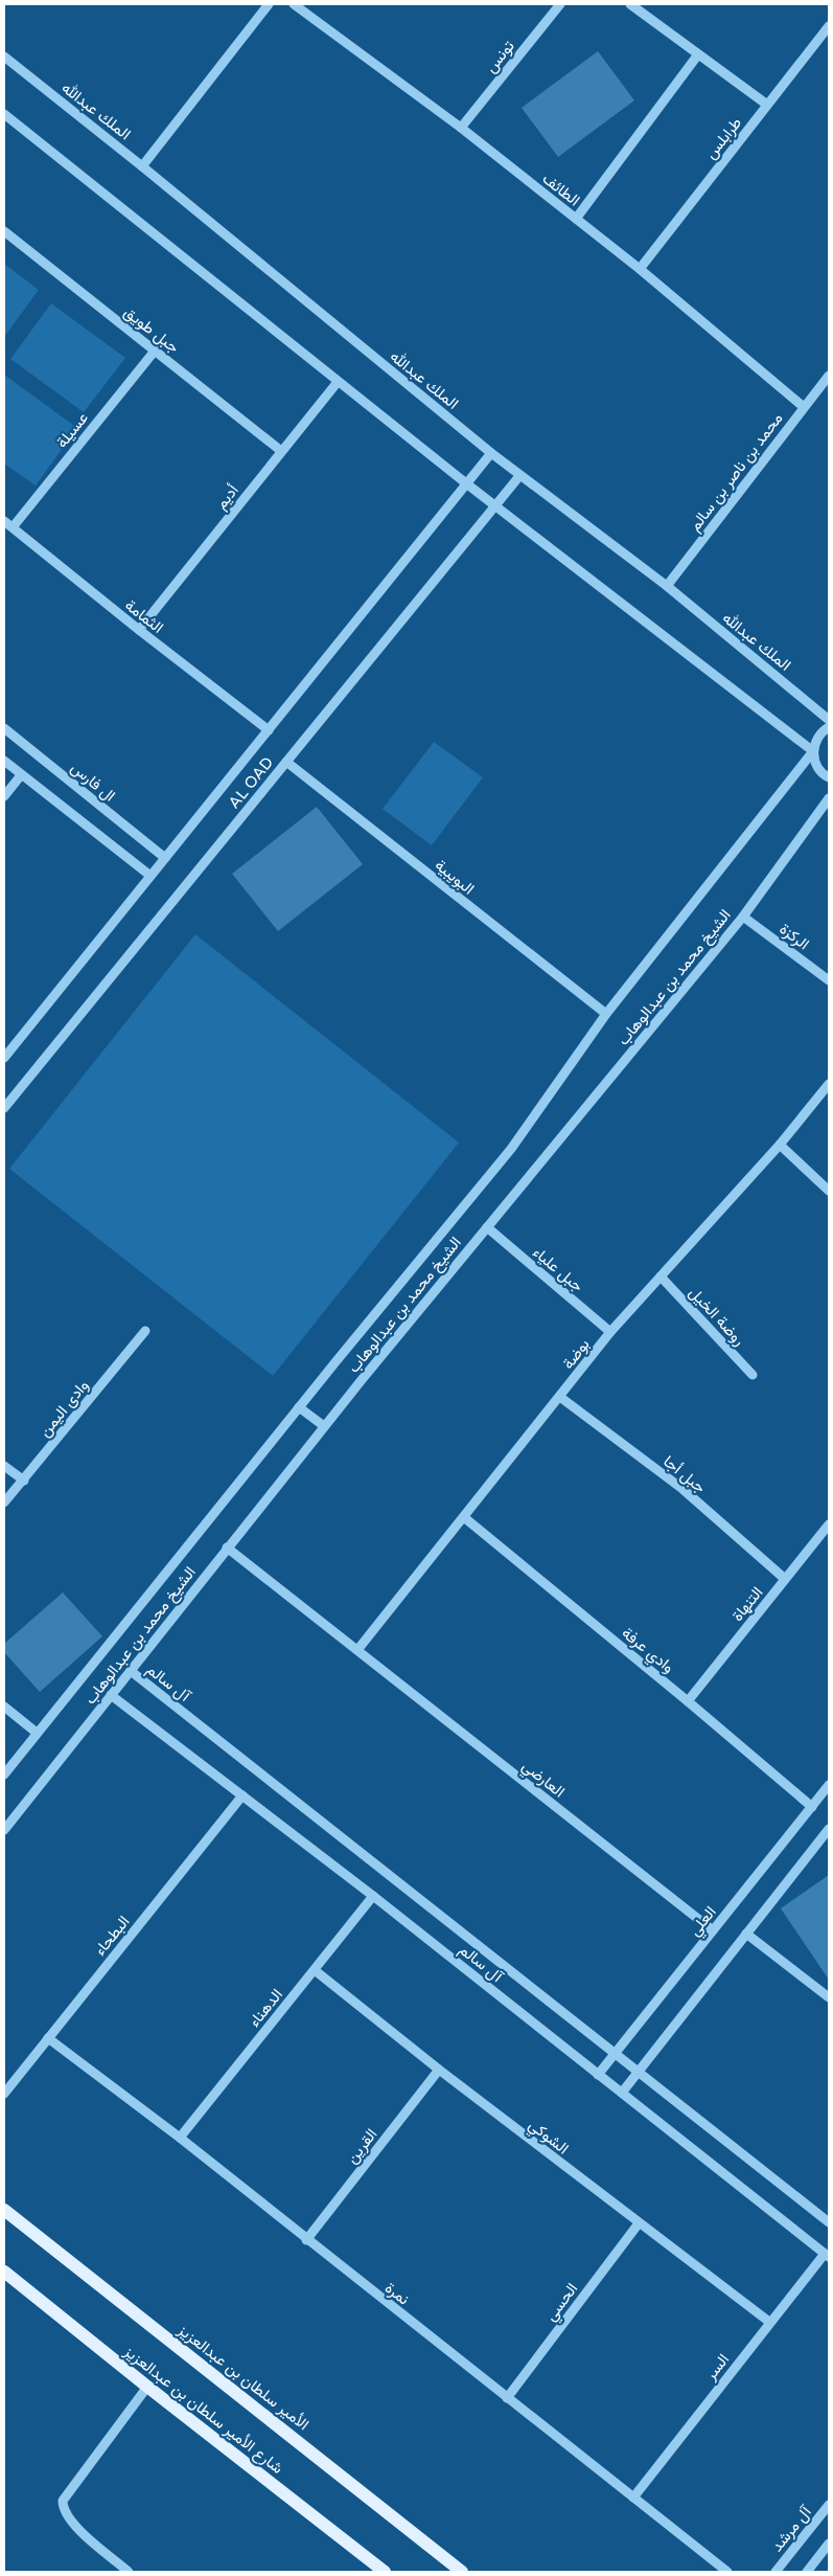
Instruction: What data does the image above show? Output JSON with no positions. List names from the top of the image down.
{
  "streets": {
    "main road": ["الأمير سلطان بن عبدالعزيز", "شارع الأمير سلطان بن عبدالعزيز"],
    "street": [
      "تونس",
      "الملك عبدالله",
      "طرابلس",
      "الطائف",
      "جبل طويق",
      "عسيلة",
      "محمد بن ناصر بن سالم",
      "أديم",
      "الثمامة",
      "ال فارس",
      "AL OAD",
      "البويبية",
      "الركزة",
      "الشيخ محمد بن عبدالوهاب",
      "جبل علياء",
      "روضة الخيل",
      "بوضة",
      "وادى اليمن",
      "جبل أجا",
      "التنهاة",
      "وادي عرفة",
      "آل سالم",
      "العارضي",
      "العلي",
      "البطحاء",
      "الدهناء",
      "الشوكي",
      "القرين",
      "نمرة",
      "الحسي",
      "السر",
      "آل مرشد"
    ]
  },
  "crossings": [
    ["تونس", "الطائف"],
    ["الملك عبدالله", "محمد بن ناصر بن سالم"],
    ["الملك عبدالله", "AL OAD"],
    ["طرابلس", "الطائف"],
    ["الطائف", "محمد بن ناصر بن سالم"],
    ["جبل طويق", "عسيلة"],
    ["جبل طويق", "أديم"],
    ["عسيلة", "الثمامة"],
    ["أديم", "الثمامة"],
    ["الثمامة", "AL OAD"],
    ["ال فارس", "AL OAD"],
    ["AL OAD", "البويبية"],
    ["البويبية", "الشيخ محمد بن عبدالوهاب"],
    ["الركزة", "الشيخ محمد بن عبدالوهاب"],
    ["الشيخ محمد بن عبدالوهاب", "جبل علياء"],
    ["الشيخ محمد بن عبدالوهاب", "آل سالم"],
    ["الشيخ محمد بن عبدالوهاب", "العارضي"],
    ["جبل علياء", "بوضة"],
    ["روضة الخيل", "بوضة"],
    ["بوضة", "جبل أجا"],
    ["بوضة", "وادي عرفة"],
    ["بوضة", "العارضي"],
    ["جبل أجا", "التنهاة"],
    ["التنهاة", "وادي عرفة"],
    ["وادي عرفة", "العلي"],
    ["آل سالم", "العلي"],
    ["آل سالم", "البطحاء"],
    ["آل سالم", "الدهناء"],
    ["آل سالم", "السر"],
    ["العارضي", "العلي"],
    ["البطحاء", "نمرة"],
    ["الدهناء", "الشوكي"],
    ["الدهناء", "نمرة"],
    ["الشوكي", "القرين"],
    ["الشوكي", "الحسي"],
    ["الشوكي", "السر"],
    ["القرين", "نمرة"],
    ["نمرة", "الحسي"],
    ["نمرة", "السر"]
  ]
}
